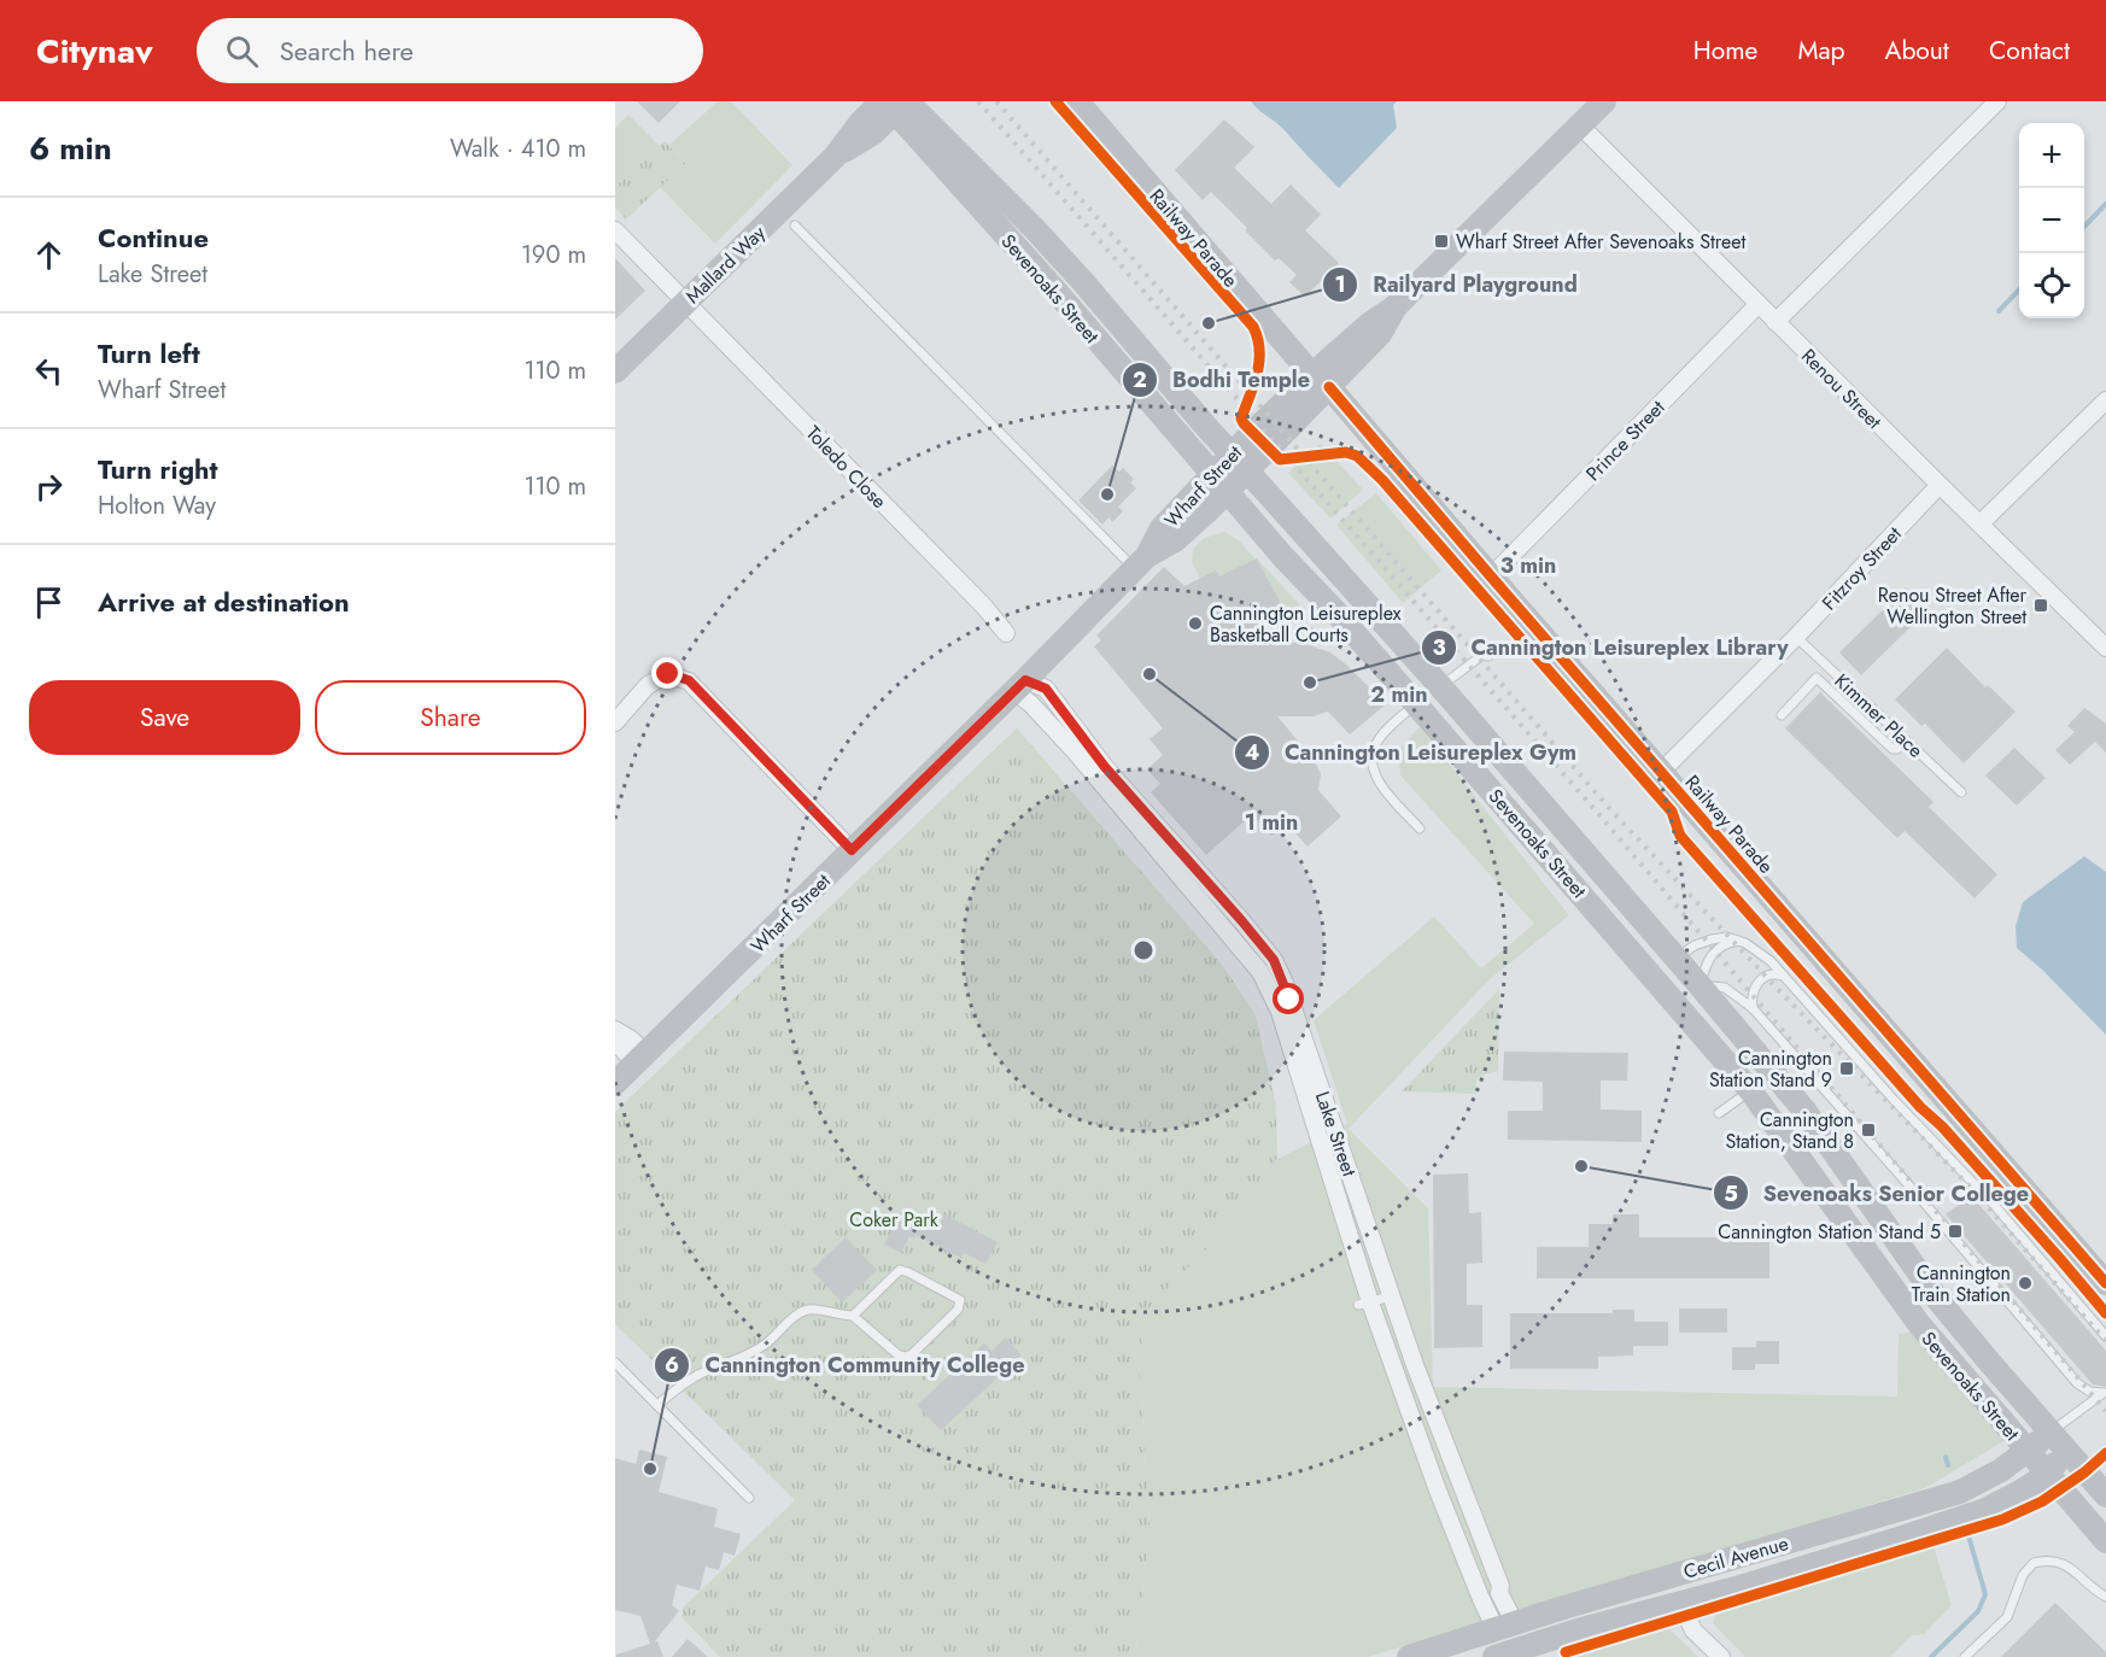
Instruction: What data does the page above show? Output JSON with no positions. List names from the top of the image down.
{
  "streets": {
    "main road": [
      "Railway Parade",
      "Mallard Way",
      "Sevenoaks Street",
      "Wharf Street",
      "Lake Street",
      "Cecil Avenue"
    ],
    "street": [
      "Renou Street",
      "Prince Street",
      "Toledo Close",
      "Fitzroy Street"
    ],
    "lane": ["Kimmer Place"]
  },
  "crossings": [
    ["Railway Parade", "Prince Street"],
    ["Railway Parade", "Wharf Street"],
    ["Railway Parade", "Fitzroy Street"],
    ["Mallard Way", "Sevenoaks Street"],
    ["Mallard Way", "Toledo Close"],
    ["Sevenoaks Street", "Wharf Street"],
    ["Sevenoaks Street", "Cecil Avenue"],
    ["Renou Street", "Prince Street"],
    ["Renou Street", "Wharf Street"],
    ["Renou Street", "Fitzroy Street"],
    ["Wharf Street", "Lake Street"],
    ["Fitzroy Street", "Kimmer Place"],
    ["Lake Street", "Cecil Avenue"]
  ],
  "parks": ["Coker Park"],
  "places": {
    "transit": [
      "Wharf Street After Sevenoaks Street",
      "Renou Street After Wellington Street",
      "Cannington Station Stand 9",
      "Cannington Station, Stand 8",
      "Cannington Station Stand 5"
    ],
    "other": [
      "Railyard Playground",
      "Bodhi Temple",
      "Cannington Leisureplex Basketball Courts",
      "Cannington Leisureplex Gym",
      "Cannington Leisureplex Library",
      "Sevenoaks Senior College",
      "Cannington Train Station",
      "Cannington Community College"
    ]
  },
  "page": {
    "header": "Citynav",
    "search": "Search here",
    "nav": [
      "Home",
      "Map",
      "About",
      "Contact"
    ],
    "heading": ["6 min", "Walk · 410 m"],
    "map_buttons": ["+", "−"],
    "list": [
      ["Continue", "Lake Street", "190 m"],
      ["Turn left", "Wharf Street", "110 m"],
      ["Turn right", "Holton Way", "110 m"],
      "Arrive at destination"
    ],
    "buttons": ["Save", "Share"]
  },
  "rings": ["3 min", "2 min", "1 min"]
}
